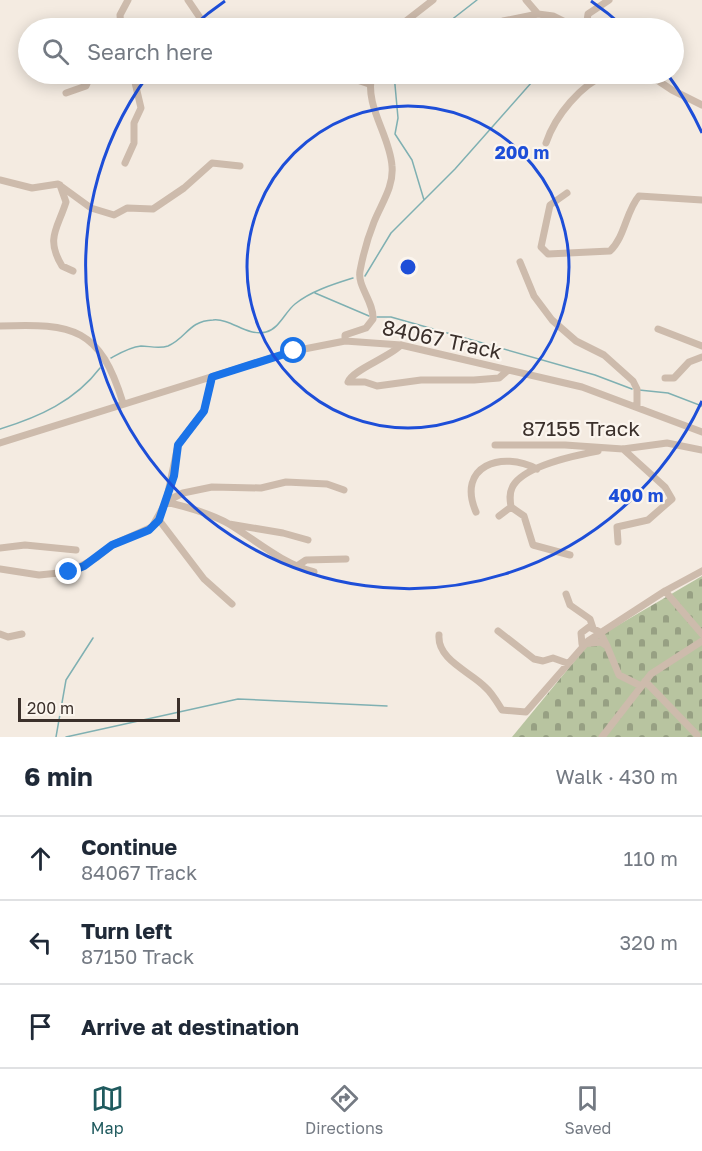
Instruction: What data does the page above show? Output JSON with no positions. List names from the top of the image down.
{
  "streets": {
    "street": ["84067 Track", "87155 Track"]
  },
  "scale_bar": "200 m",
  "page": {
    "search": "Search here",
    "scale": "200 m",
    "heading": ["6 min", "Walk · 430 m"],
    "list": [
      ["Continue", "84067 Track", "110 m"],
      ["Turn left", "87150 Track", "320 m"],
      "Arrive at destination"
    ],
    "nav": ["Map", "Directions", "Saved"]
  },
  "rings": ["200 m", "400 m"]
}
